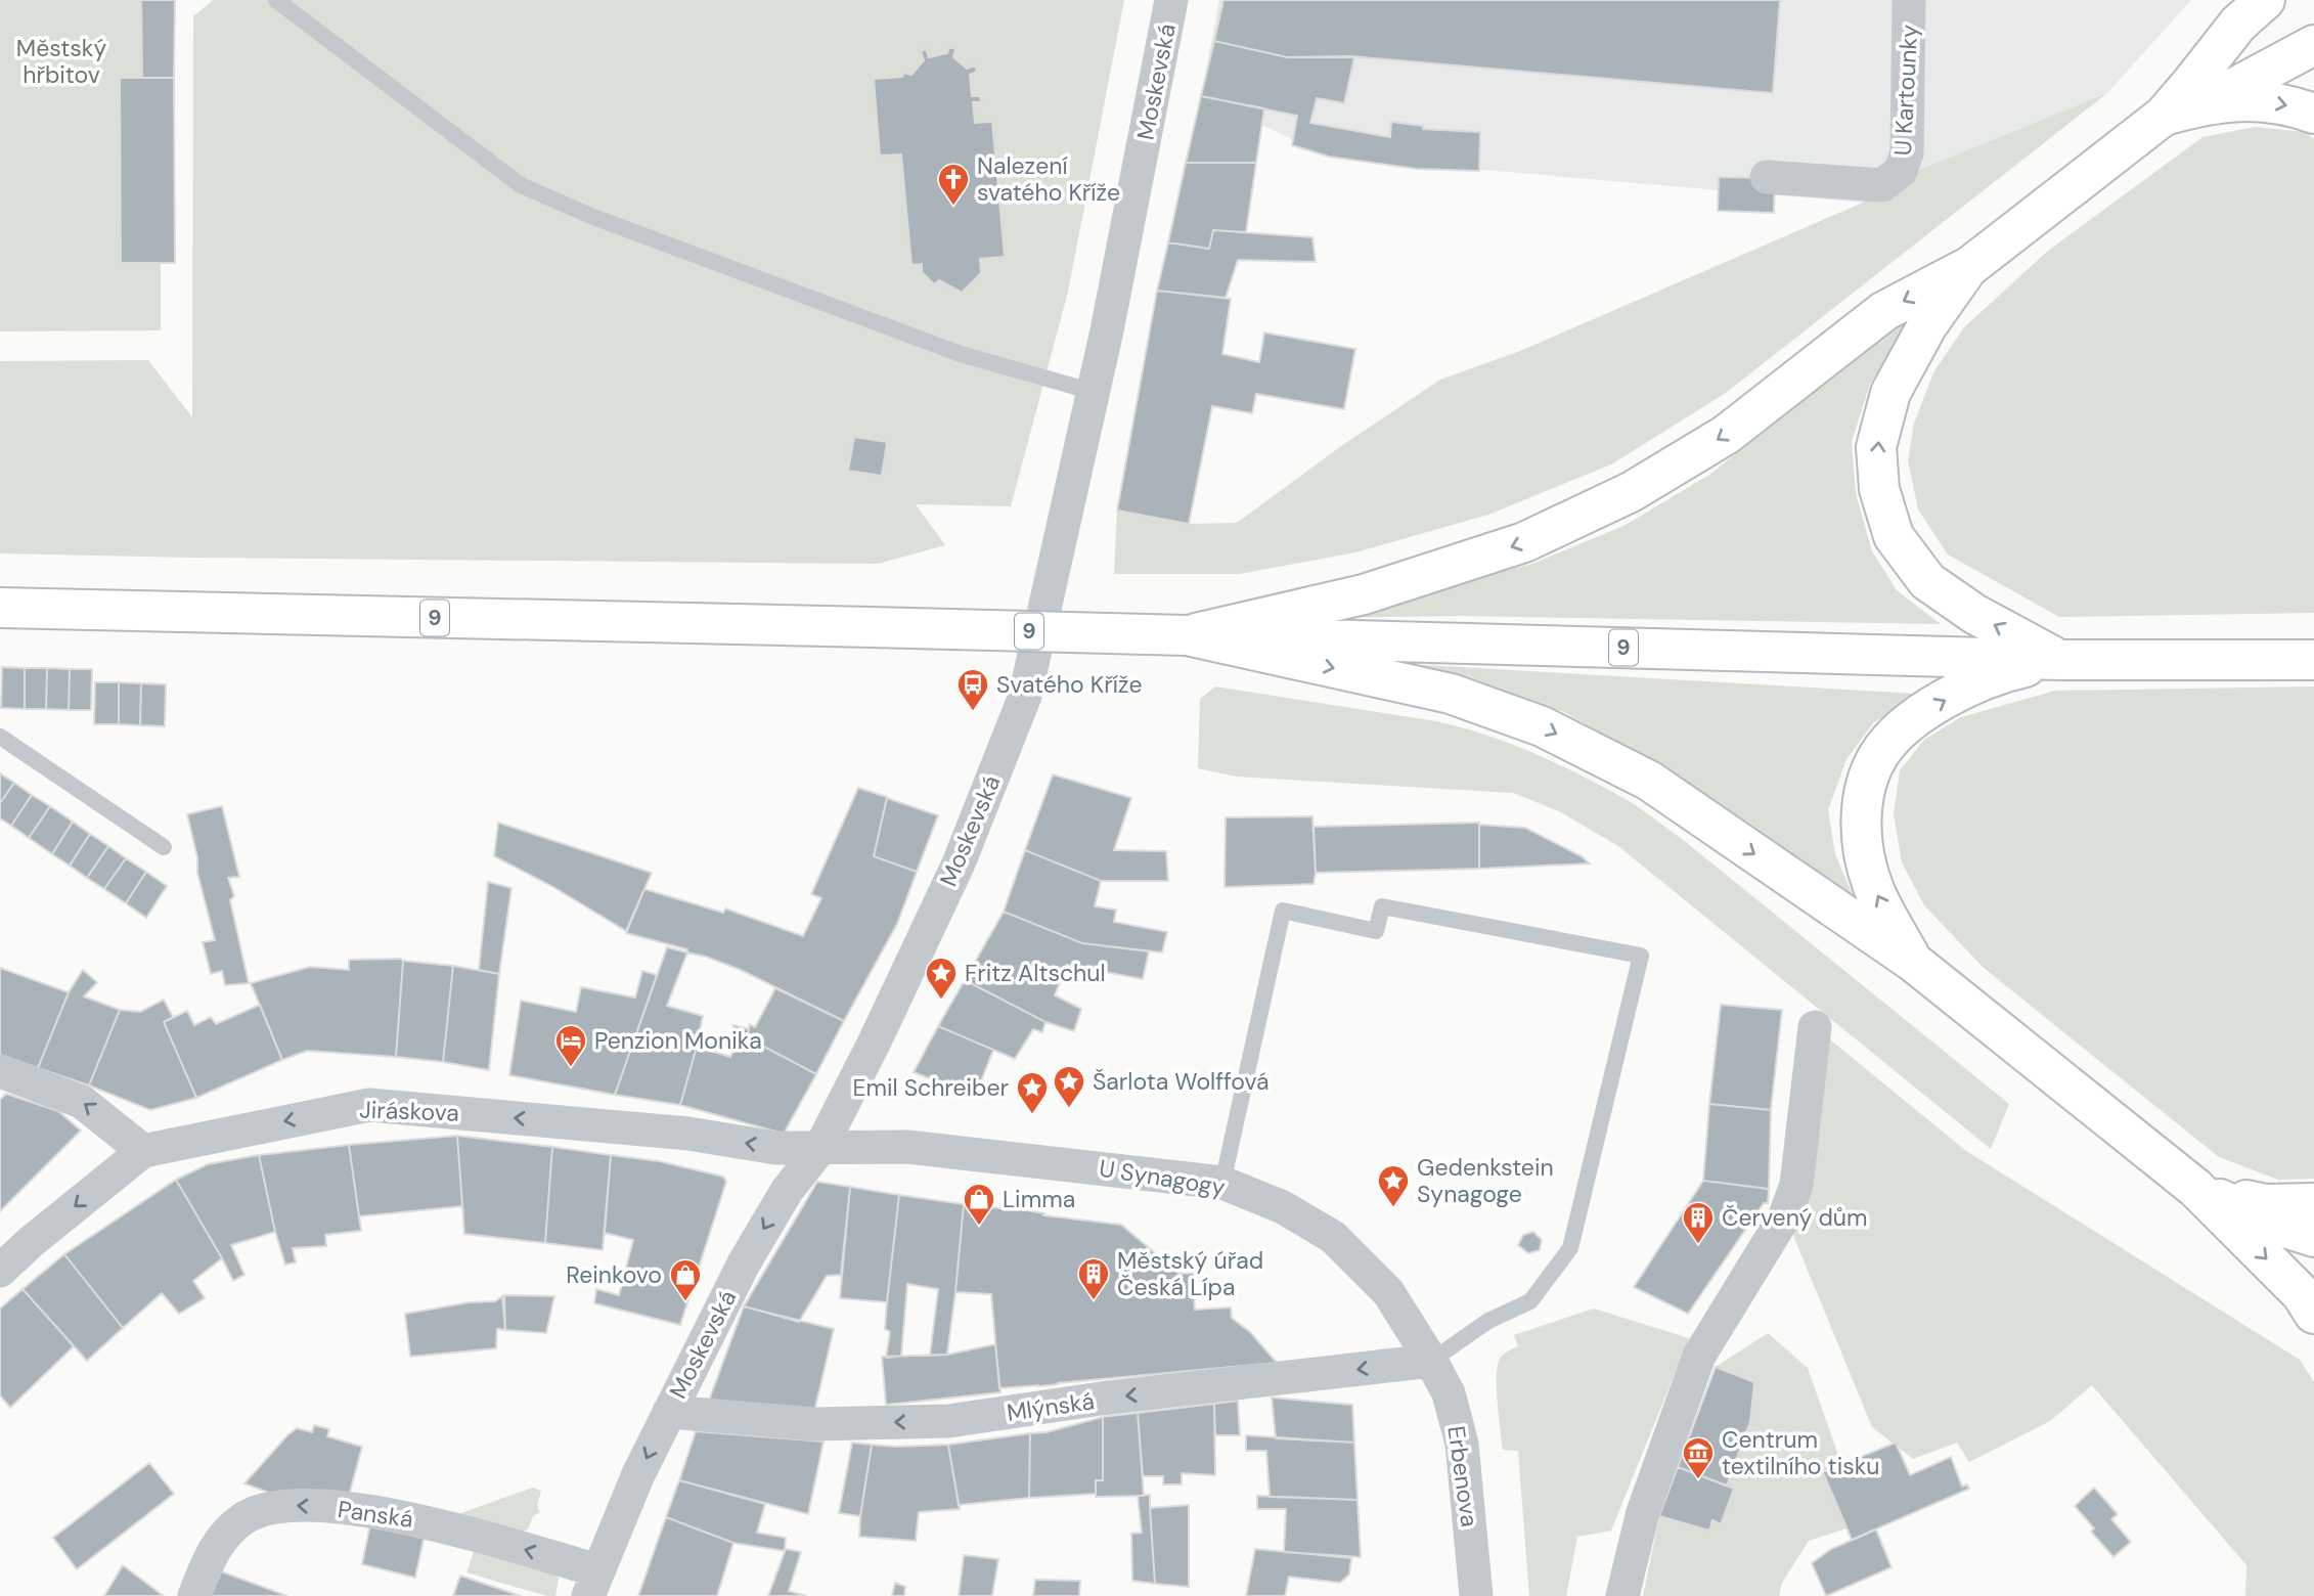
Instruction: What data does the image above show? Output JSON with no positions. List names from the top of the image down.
{
  "streets": {
    "main road": ["9"],
    "street": [
      "Moskevská",
      "U Kartounky",
      "Jiráskova",
      "U Synagogy",
      "Mlýnská",
      "Erbenova",
      "Panská"
    ]
  },
  "crossings": [
    ["Moskevská", "Jiráskova"],
    ["Moskevská", "U Synagogy"],
    ["Moskevská", "Mlýnská"],
    ["Moskevská", "Panská"],
    ["Jiráskova", "U Synagogy"],
    ["U Synagogy", "Mlýnská"],
    ["U Synagogy", "Erbenova"],
    ["Mlýnská", "Erbenova"]
  ],
  "one_way": ["Jiráskova", "Mlýnská", "Panská"],
  "parks": ["Městský hřbitov"],
  "places": {
    "church": ["Nalezení svatého Kříže"],
    "bus stop": ["Svatého Kříže"],
    "place": [
      "Fritz Altschul",
      "Šarlota Wolffová",
      "Emil Schreiber",
      "Gedenkstein Synagoge"
    ],
    "hotel": ["Penzion Monika"],
    "shop": ["Limma", "Reinkovo"],
    "building": ["Červený dům", "Městský úřad Česká Lípa"],
    "museum": ["Centrum textilního tisku"]
  }
}
